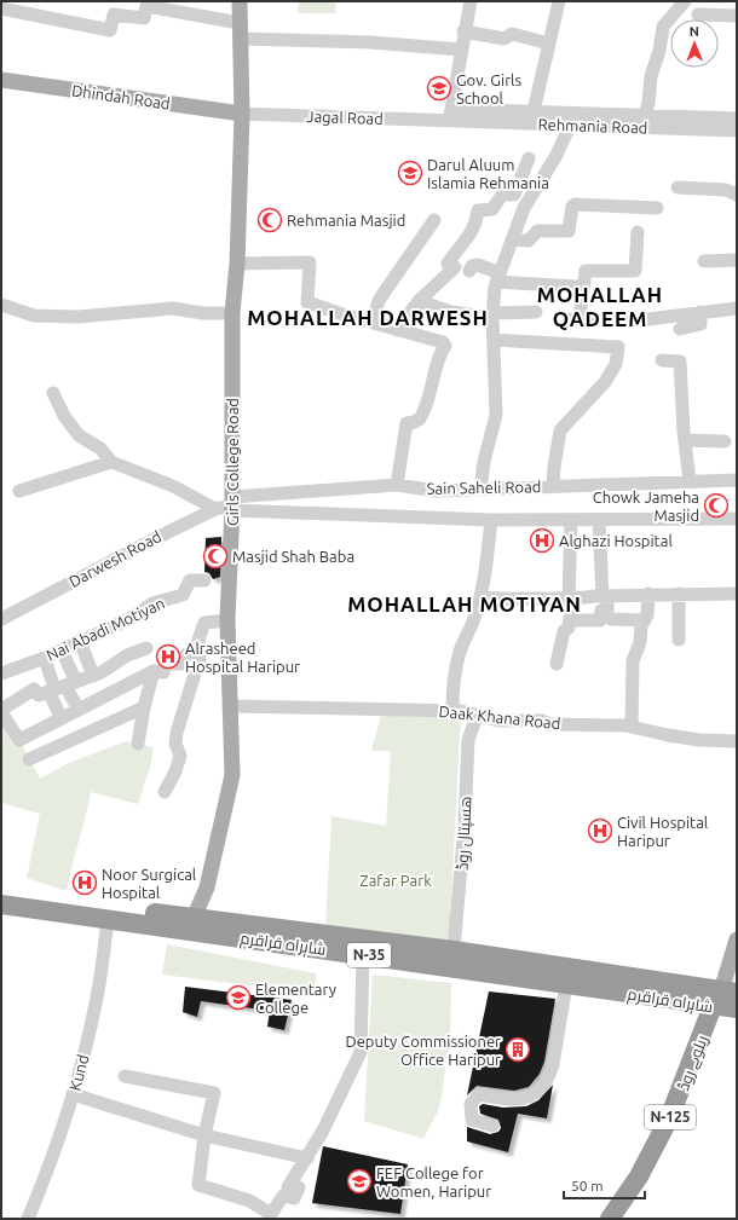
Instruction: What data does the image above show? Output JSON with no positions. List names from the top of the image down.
{
  "streets": {
    "highway": [
      "شاہراہ قراقرم",
      "N-35",
      "ریلوے روڈ",
      "N-125"
    ],
    "main road": ["Dhindah Road", "Girls College Road"],
    "street": [
      "Jagal Road",
      "Rehmania Road",
      "Sain Saheli Road",
      "Darwesh Road",
      "Nai Abadi Motiyan",
      "Daak Khana Road",
      "ھسپتال روڈ",
      "Kund"
    ]
  },
  "crossings": [
    ["Dhindah Road", "Jagal Road"],
    ["Dhindah Road", "Girls College Road"],
    ["Jagal Road", "Rehmania Road"],
    ["Jagal Road", "Girls College Road"],
    ["Girls College Road", "Sain Saheli Road"],
    ["Girls College Road", "Darwesh Road"],
    ["Girls College Road", "Daak Khana Road"],
    ["Girls College Road", "شاہراہ قراقرم"],
    ["Sain Saheli Road", "Darwesh Road"],
    ["Daak Khana Road", "ھسپتال روڈ"],
    ["ھسپتال روڈ", "شاہراہ قراقرم"],
    ["شاہراہ قراقرم", "ریلوے روڈ"],
    ["شاہراہ قراقرم", "Kund"]
  ],
  "districts": ["MOHALLAH QADEEM", "MOHALLAH DARWESH", "MOHALLAH MOTIYAN"],
  "parks": ["Zafar Park"],
  "places": {
    "school or university": [
      "Gov. Girls School",
      "Darul Aluum Islamia Rehmania",
      "Elementary College",
      "FEF College for Women, Haripur"
    ],
    "mosque": ["Rehmania Masjid", "Chowk Jameha Masjid", "Masjid Shah Baba"],
    "hospital": [
      "Alghazi Hospital",
      "Alrasheed Hospital Haripur",
      "Civil Hospital Haripur",
      "Noor Surgical Hospital"
    ],
    "building": ["Deputy Commissioner Office Haripur"]
  },
  "scale_bar": "50 m",
  "north": "top"
}
